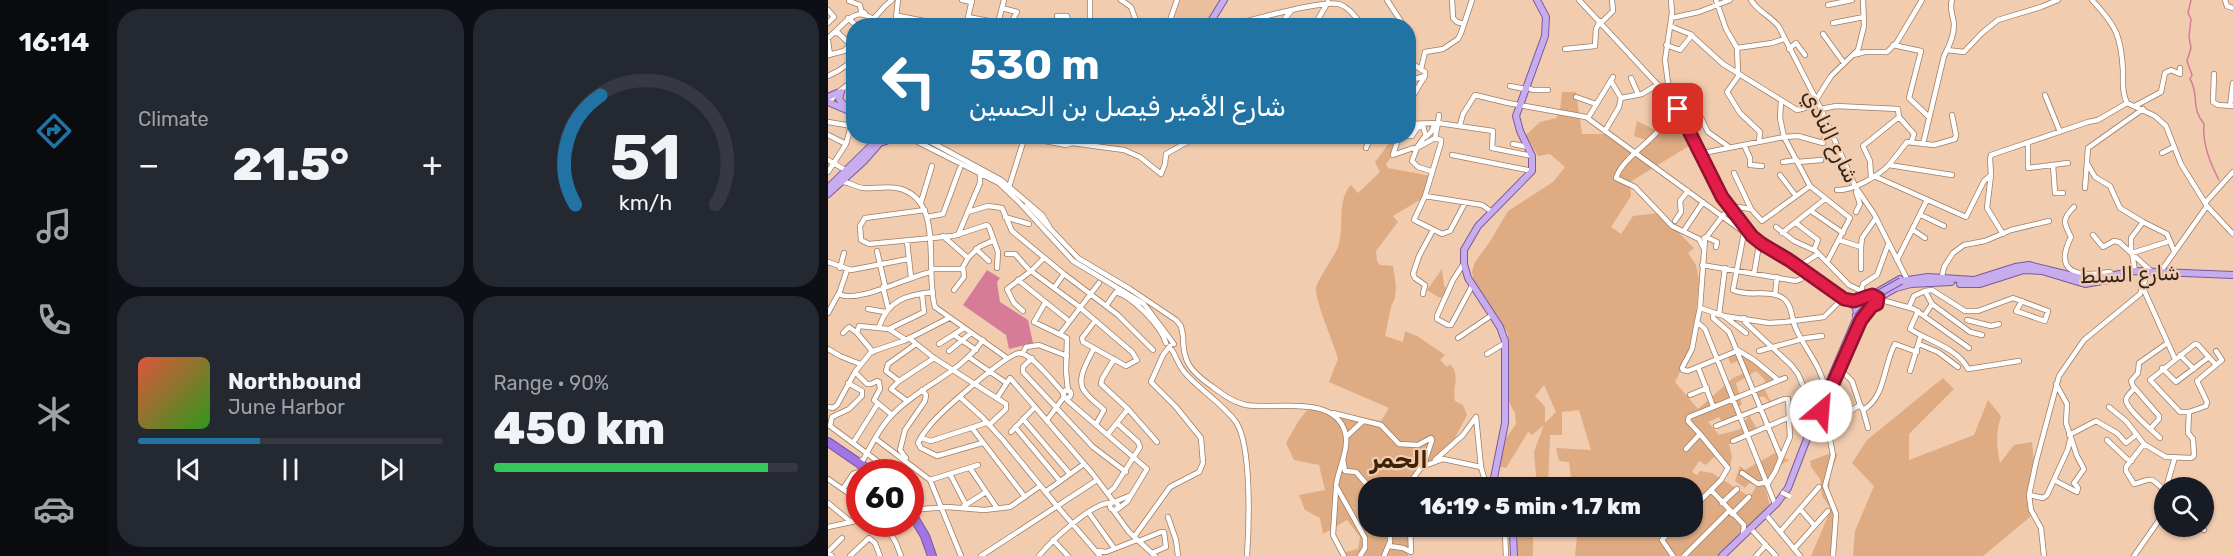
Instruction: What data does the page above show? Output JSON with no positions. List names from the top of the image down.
{
  "streets": {
    "main road": ["شارع السلط"],
    "street": ["شارع النادي"]
  },
  "crossings": [
    ["شارع النادي", "شارع السلط"]
  ],
  "districts": ["الحمر"],
  "page": {
    "tabs": "16:14",
    "tile": [
      "Climate",
      ["Range · 90%", "450 km"]
    ],
    "turn": ["530 m", "شارع الأمير فيصل بن الحسين"],
    "heat": ["−", "21.5°", "+"],
    "song": ["Northbound", "June Harbor"],
    "limit": "60",
    "trip": "16:19 · 5 min · 1.7 km",
    "gauge": ["51", "km/h"]
  }
}
